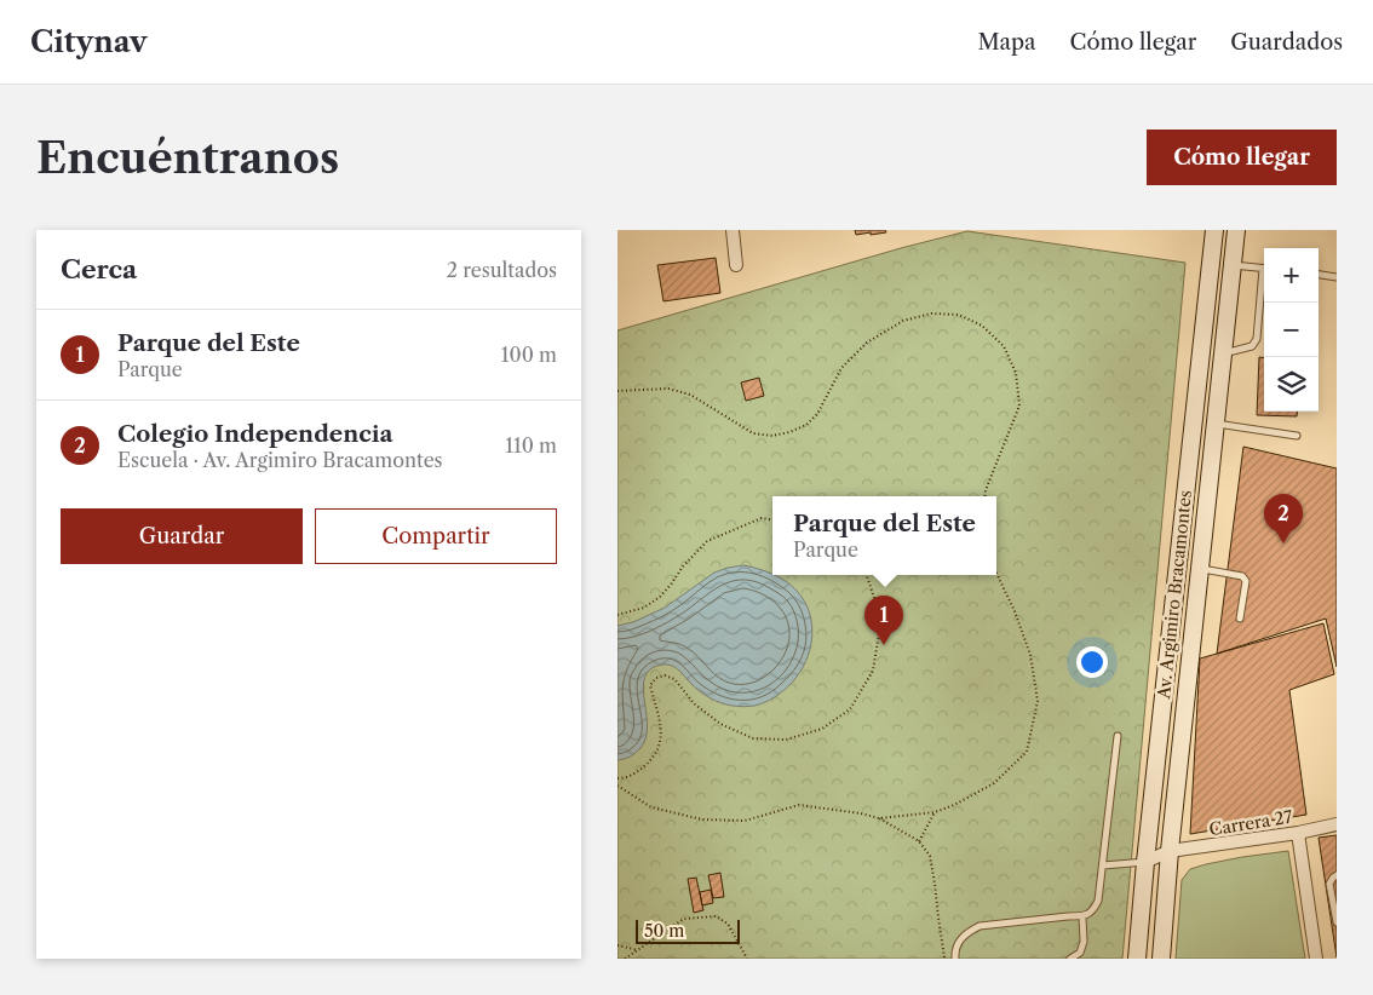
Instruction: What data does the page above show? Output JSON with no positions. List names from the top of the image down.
{
  "streets": {
    "street": ["Av. Argimiro Bracamontes", "Carrera 27"]
  },
  "crossings": [
    ["Av. Argimiro Bracamontes", "Carrera 27"]
  ],
  "scale_bar": "50 m",
  "page": {
    "header": "Citynav",
    "nav": ["Mapa", "Cómo llegar", "Guardados"],
    "buttons": [
      "Cómo llegar",
      ["Guardar", "Compartir"]
    ],
    "title": "Encuéntranos",
    "heading": ["Cerca", "2 resultados"],
    "map_buttons": ["+", "−"],
    "list": [
      {
        "mark": "1",
        "name": "Parque del Este",
        "note": "Parque",
        "value": "100 m"
      },
      {
        "mark": "2",
        "name": "Colegio Independencia",
        "note": "Escuela · Av. Argimiro Bracamontes",
        "value": "110 m"
      }
    ],
    "pins": ["2", "1"],
    "popup": ["Parque del Este", "Parque"],
    "scale": "50 m"
  }
}
